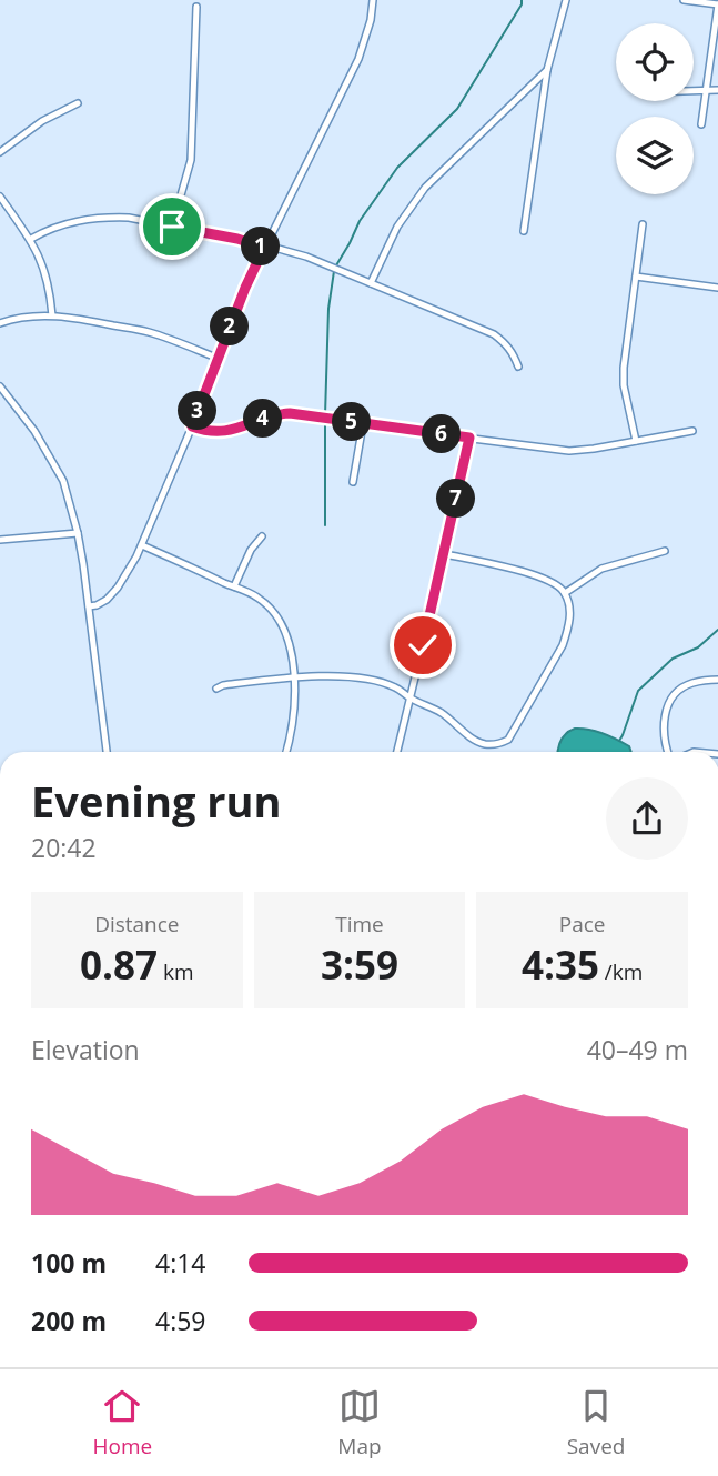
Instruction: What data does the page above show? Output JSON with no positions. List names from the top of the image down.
{
  "page": {
    "pins": [
      "1",
      "2",
      "3",
      "4",
      "5",
      "6",
      "7"
    ],
    "heading": ["Evening run", "20:42"],
    "stats": [
      ["Distance", "0.87 km"],
      ["Time", "3:59"],
      ["Pace", "4:35 /km"]
    ],
    "chart": ["Elevation", "40–49 m"],
    "list": [
      {
        "name": "100 m",
        "note": "4:14"
      },
      {
        "name": "200 m",
        "note": "4:59"
      }
    ],
    "tabs": ["Home", "Map", "Saved"]
  }
}
